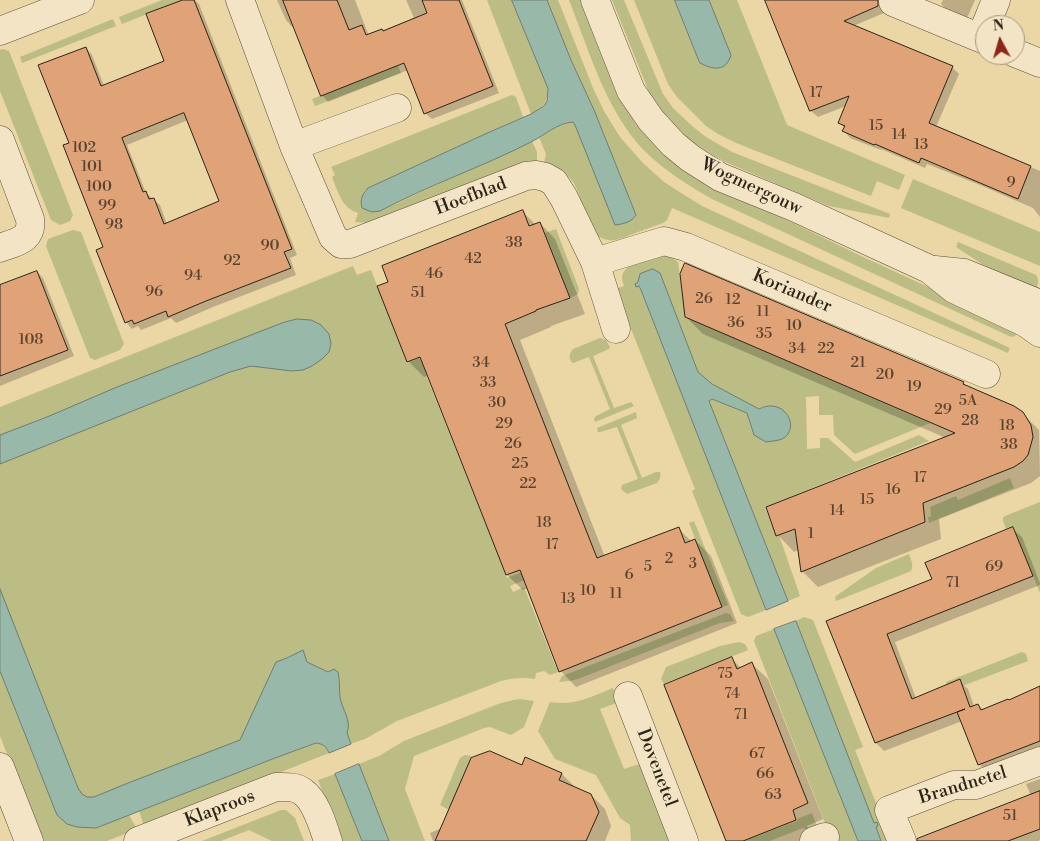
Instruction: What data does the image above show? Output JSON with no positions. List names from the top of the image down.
{
  "streets": {
    "street": [
      "Wogmergouw",
      "Hoefblad",
      "Koriander",
      "Dovenetel",
      "Brandnetel",
      "Klaproos"
    ]
  },
  "crossings": [
    ["Hoefblad", "Koriander"]
  ],
  "house_numbers": [
    "17",
    "15",
    "14",
    "13",
    "102",
    "101",
    "9",
    "100",
    "99",
    "98",
    "38",
    "90",
    "42",
    "92",
    "46",
    "94",
    "96",
    "51",
    "26",
    "12",
    "11",
    "36",
    "10",
    "35",
    "108",
    "34",
    "22",
    "34",
    "21",
    "20",
    "33",
    "19",
    "5A",
    "30",
    "29",
    "28",
    "29",
    "18",
    "26",
    "38",
    "25",
    "17",
    "22",
    "16",
    "15",
    "14",
    "18",
    "1",
    "17",
    "2",
    "3",
    "5",
    "69",
    "6",
    "71",
    "10",
    "11",
    "13",
    "75",
    "74",
    "71",
    "67",
    "66",
    "63",
    "51"
  ],
  "north": "top"
}
